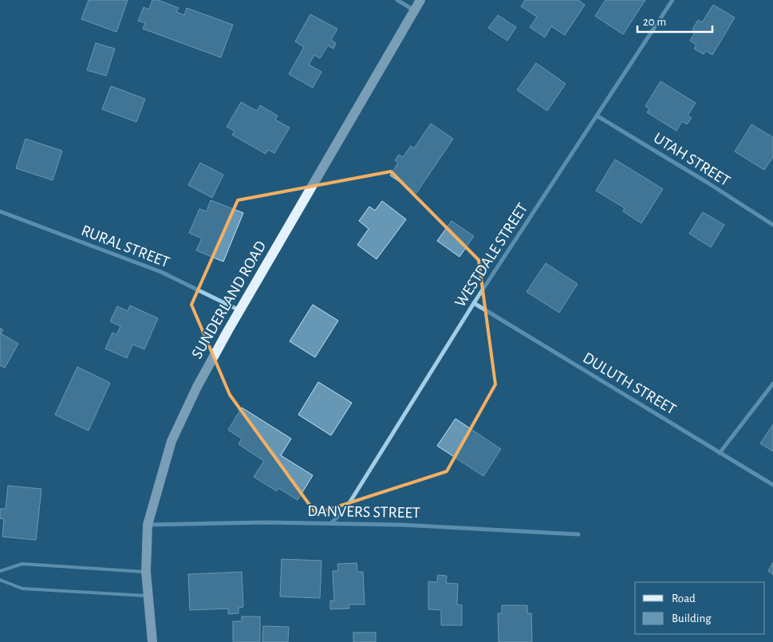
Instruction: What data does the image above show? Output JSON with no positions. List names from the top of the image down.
{
  "streets": {
    "main road": ["SUNDERLAND ROAD"],
    "street": [
      "UTAH STREET",
      "RURAL STREET",
      "WESTDALE STREET",
      "DULUTH STREET",
      "DANVERS STREET"
    ]
  },
  "crossings": [
    ["UTAH STREET", "WESTDALE STREET"],
    ["RURAL STREET", "SUNDERLAND ROAD"],
    ["WESTDALE STREET", "DULUTH STREET"],
    ["WESTDALE STREET", "DANVERS STREET"],
    ["SUNDERLAND ROAD", "DANVERS STREET"]
  ],
  "legend": ["Road", "Building"],
  "scale_bar": "20 m"
}
